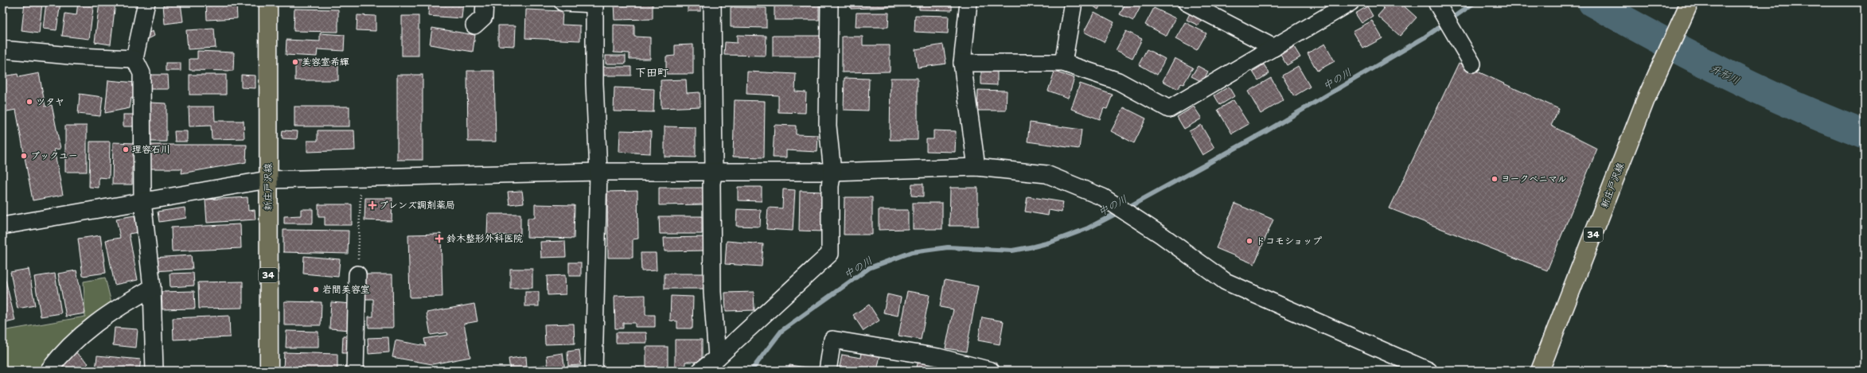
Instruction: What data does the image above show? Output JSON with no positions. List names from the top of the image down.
{
  "streets": {
    "main road": ["新庄戸沢線", "34"]
  },
  "districts": ["下田町"],
  "water": ["升形川", "中の川"],
  "places": {
    "other": [
      "美容室希輝",
      "ツタヤ",
      "理容石川",
      "ブックユー",
      "ヨークベニマル",
      "ドコモショップ",
      "岩間美容室"
    ],
    "health": ["ブレンズ調剤薬局", "鈴木整形外科医院"]
  }
}
